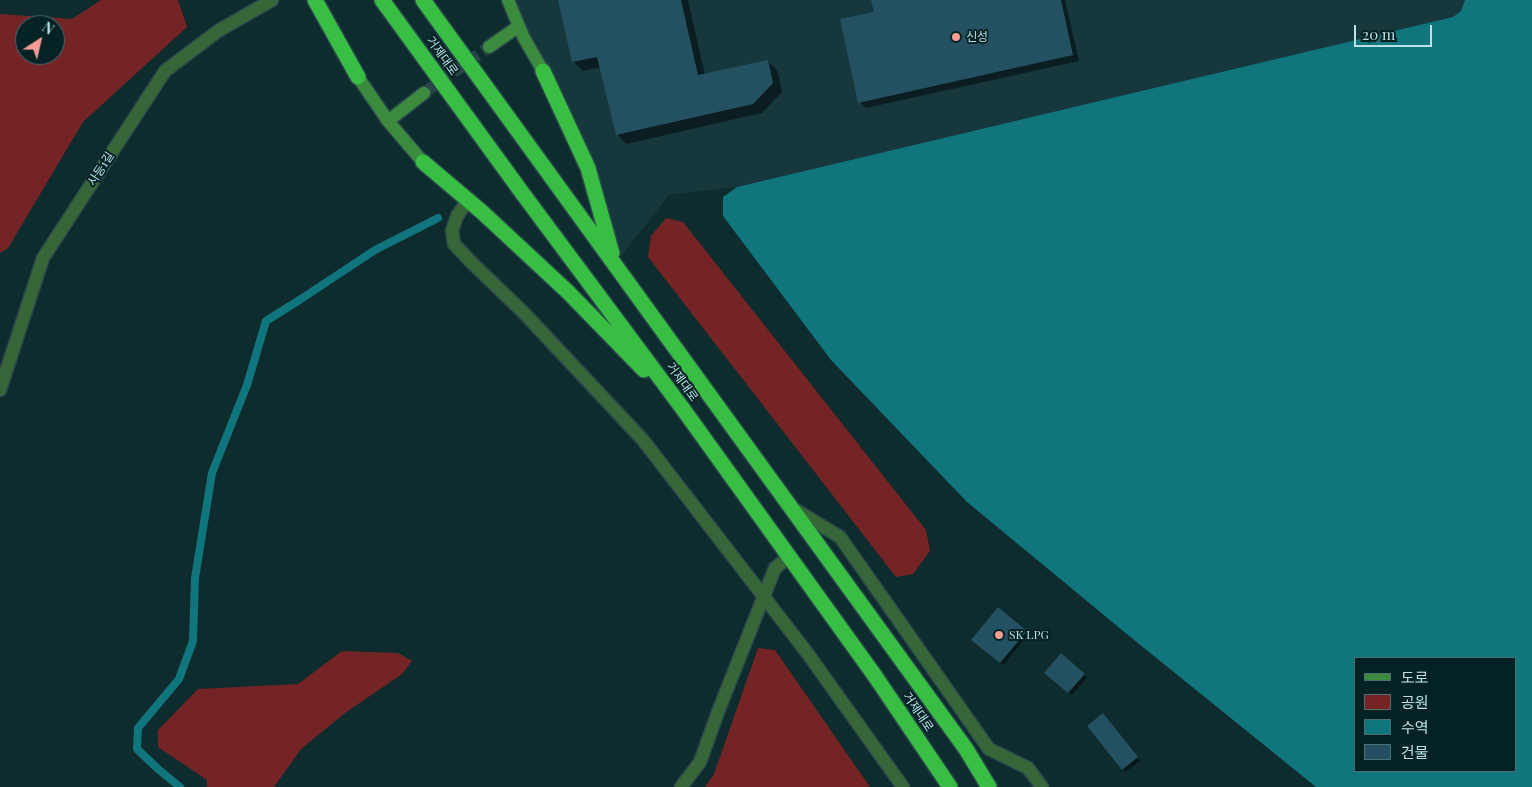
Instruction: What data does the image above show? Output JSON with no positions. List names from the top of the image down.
{
  "streets": {
    "highway": ["거제대로"],
    "street": ["사등1길"]
  },
  "places": ["신성", "SK LPG"],
  "legend": [
    "도로",
    "공원",
    "수역",
    "건물"
  ],
  "scale_bar": "20 m",
  "north": "top right"
}
